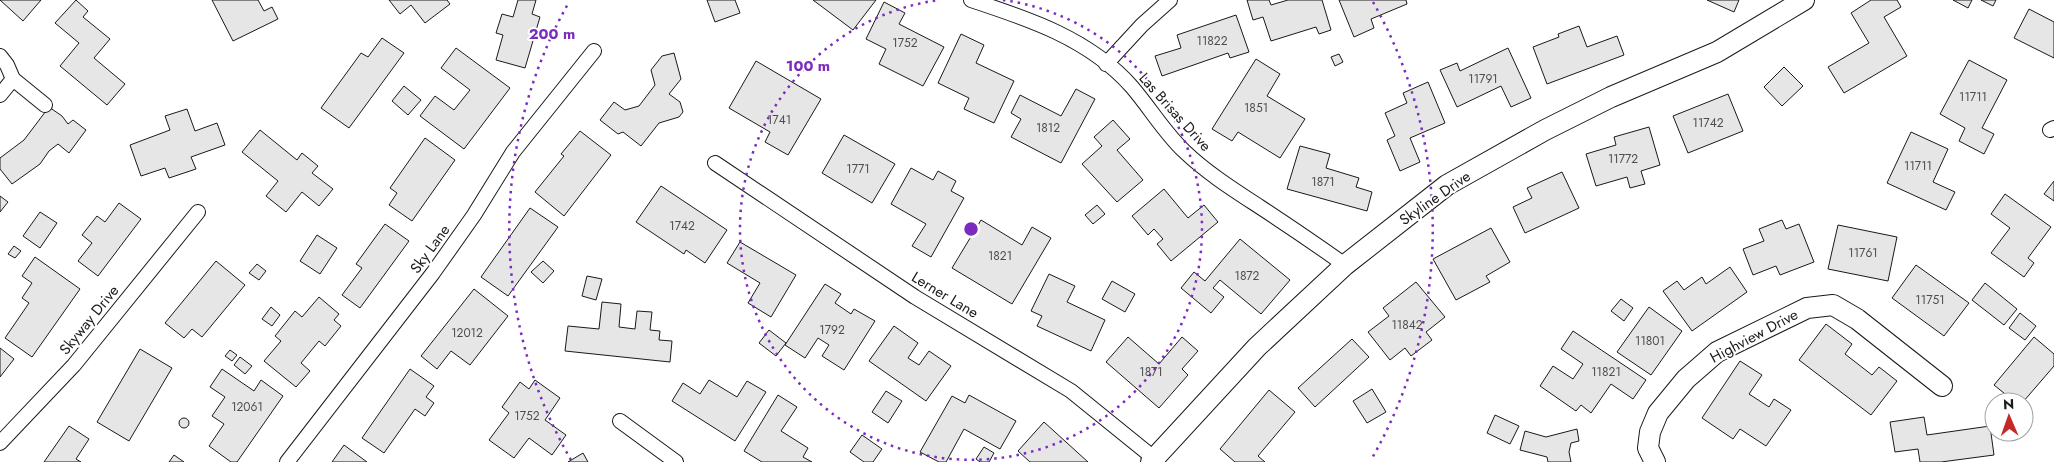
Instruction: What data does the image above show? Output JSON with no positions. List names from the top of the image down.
{
  "streets": {
    "street": [
      "Las Brisas Drive",
      "Skyline Drive",
      "Sky Lane",
      "Lerner Lane",
      "Skyway Drive",
      "Highview Drive"
    ]
  },
  "crossings": [
    ["Las Brisas Drive", "Skyline Drive"],
    ["Skyline Drive", "Lerner Lane"]
  ],
  "house_numbers": [
    "11822",
    "1752",
    "11791",
    "11711",
    "1851",
    "1741",
    "11742",
    "1812",
    "11772",
    "11711",
    "1771",
    "1871",
    "1742",
    "11761",
    "1821",
    "1872",
    "11751",
    "11842",
    "1792",
    "12012",
    "11801",
    "1871",
    "11821",
    "12061",
    "1752"
  ],
  "north": "top",
  "rings": ["200 m", "100 m"]
}
